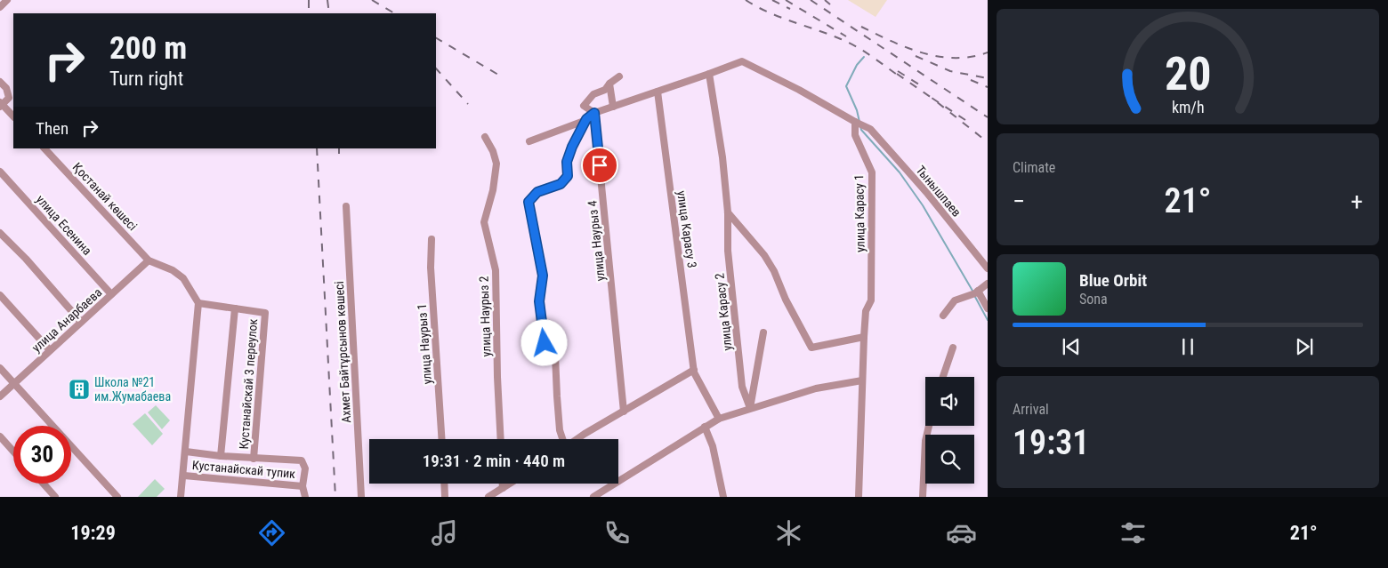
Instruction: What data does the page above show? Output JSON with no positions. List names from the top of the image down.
{
  "streets": {
    "street": [
      "Тынышпаев",
      "Қостанай көшесі",
      "улица Карасу 1",
      "улица Есенина",
      "улица Карасу 3",
      "улица Наурыз 4",
      "улица Карасу 2",
      "улица Наурыз 2",
      "улица Анарбаева",
      "улица Наурыз 1",
      "Ахмет Байтұрсынов көшесі",
      "Кустанайскай 3 переулок",
      "Кустанайскай тупик"
    ]
  },
  "crossings": [
    ["Тынышпаев", "улица Карасу 1"],
    ["Қостанай көшесі", "улица Анарбаева"],
    ["улица Есенина", "улица Анарбаева"],
    ["Кустанайскай 3 переулок", "Кустанайскай тупик"]
  ],
  "places": {
    "building": ["Школа №21 им.Жумабаева"]
  },
  "page": {
    "turn": ["200 m", "Turn right"],
    "then": "Then",
    "tile": [
      "Climate",
      ["Arrival", "19:31"]
    ],
    "heat": ["−", "21°", "+"],
    "song": ["Blue Orbit", "Sona"],
    "limit": "30",
    "trip": "19:31 · 2 min · 440 m",
    "tabs": ["19:29", "21°"],
    "gauge": ["20", "km/h"]
  }
}
